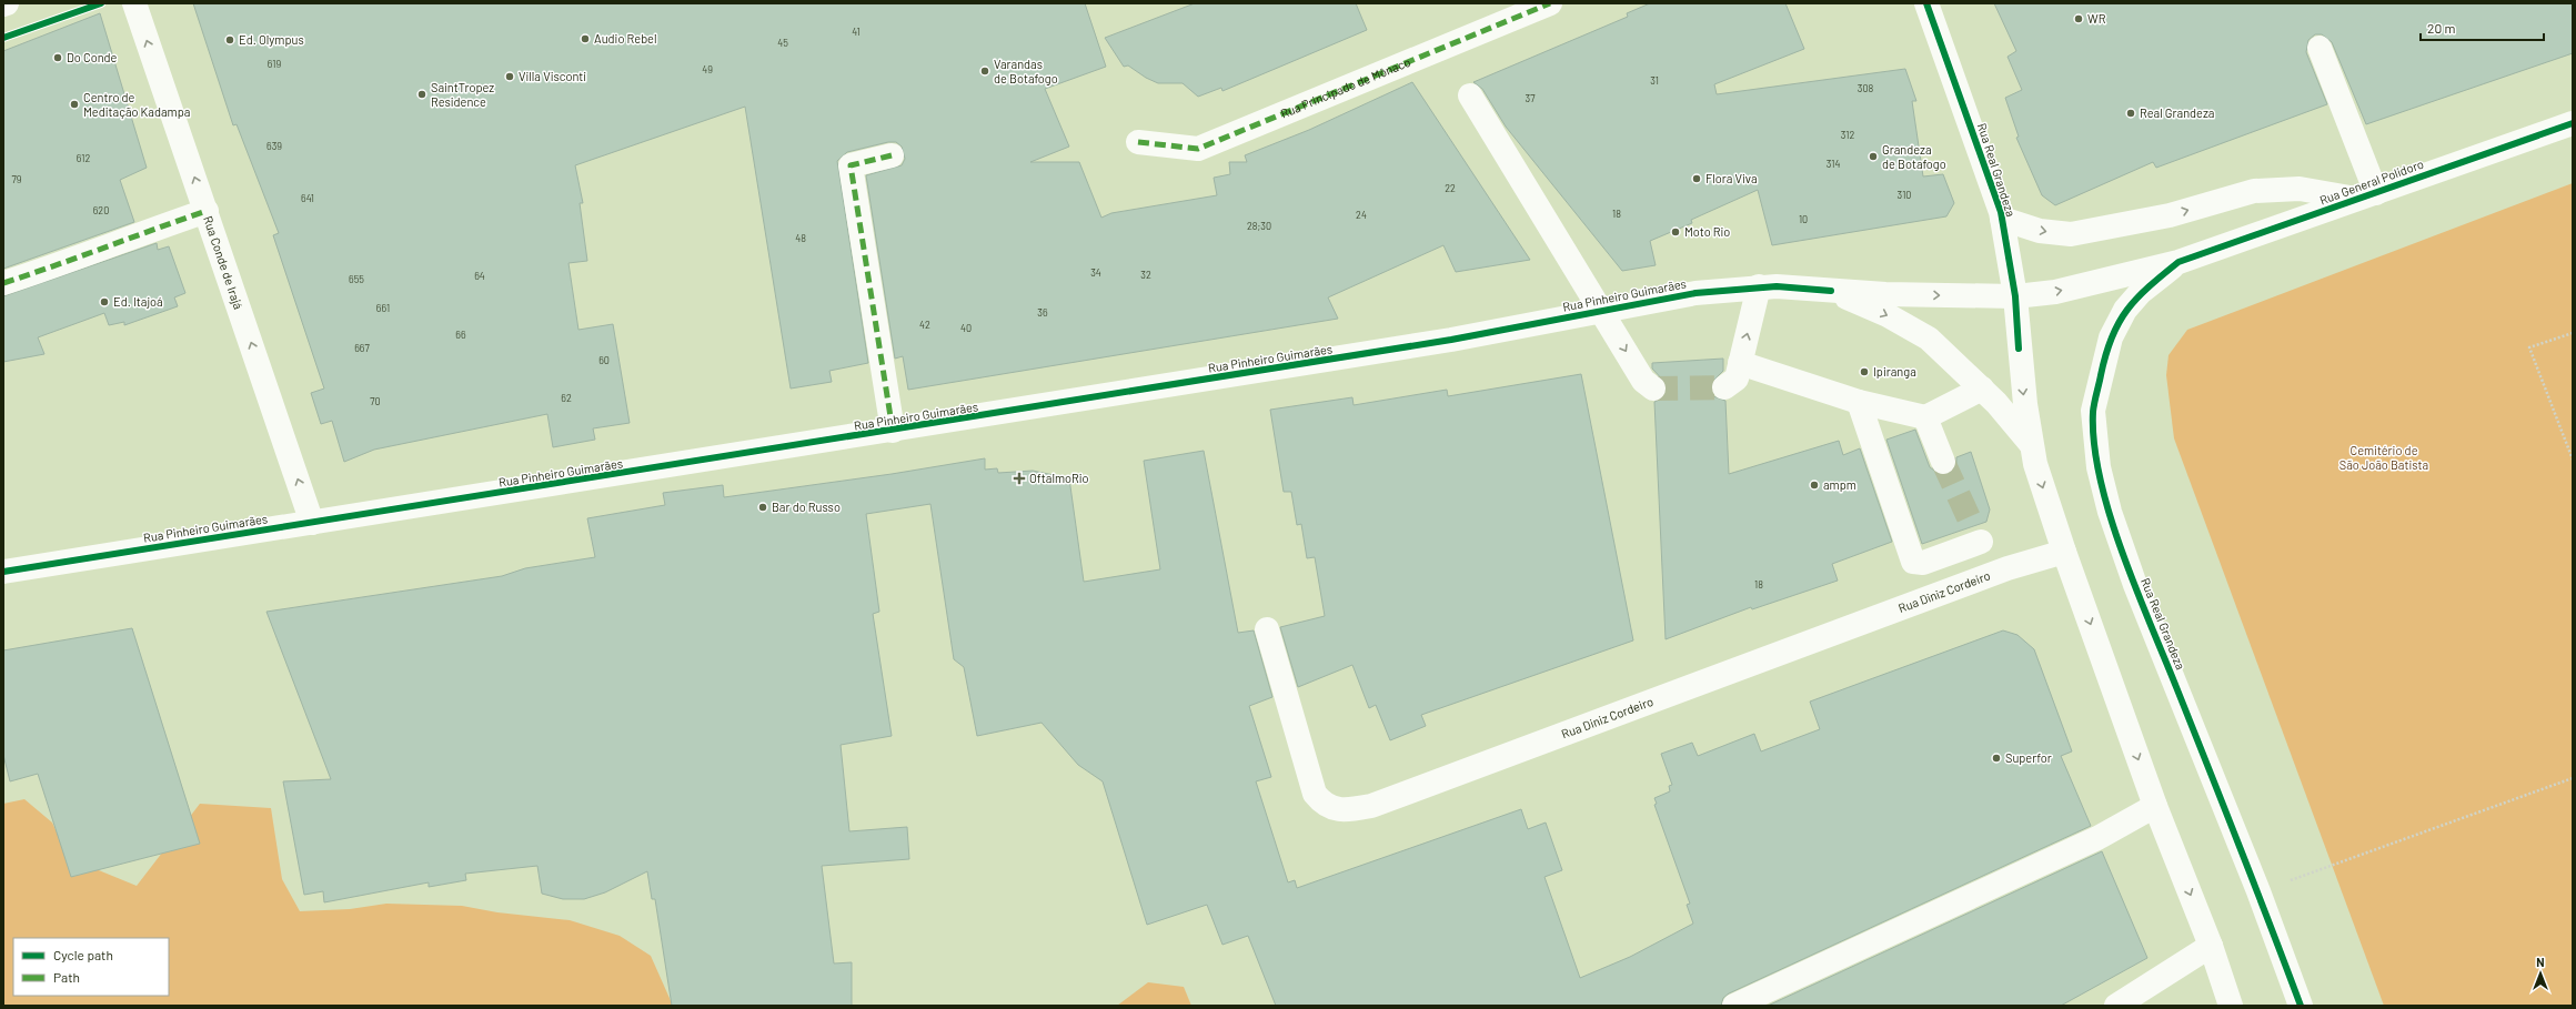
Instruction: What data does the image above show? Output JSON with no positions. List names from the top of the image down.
{
  "streets": {
    "main road": [
      "Rua Principado de Mônaco",
      "Rua Real Grandeza",
      "Rua General Polidoro",
      "Rua Conde de Irajá",
      "Rua Pinheiro Guimarães",
      "Rua Diniz Cordeiro"
    ]
  },
  "crossings": [
    ["Rua Real Grandeza", "Rua General Polidoro"],
    ["Rua Real Grandeza", "Rua Pinheiro Guimarães"],
    ["Rua Real Grandeza", "Rua Diniz Cordeiro"],
    ["Rua General Polidoro", "Rua Pinheiro Guimarães"],
    ["Rua Conde de Irajá", "Rua Pinheiro Guimarães"]
  ],
  "one_way": ["Rua Conde de Irajá"],
  "parks": ["Cemitério de São João Batista"],
  "places": {
    "other": [
      "WR",
      "Audio Rebel",
      "Ed. Olympus",
      "Do Conde",
      "Varandas de Botafogo",
      "Villa Visconti",
      "SaintTropez Residence",
      "Centro de Meditação Kadampa",
      "Real Grandeza",
      "Grandeza de Botafogo",
      "Flora Viva",
      "Moto Rio",
      "Ed. Itajoá",
      "Ipiranga",
      "ampm",
      "Bar do Russo",
      "Superfor"
    ],
    "health": ["OftalmoRio"]
  },
  "house_numbers": [
    "41",
    "45",
    "619",
    "49",
    "31",
    "308",
    "37",
    "312",
    "639",
    "612",
    "314",
    "79",
    "22",
    "310",
    "641",
    "620",
    "18",
    "24",
    "10",
    "28;30",
    "48",
    "34",
    "32",
    "64",
    "655",
    "661",
    "36",
    "42",
    "40",
    "66",
    "667",
    "60",
    "62",
    "70",
    "18"
  ],
  "legend": ["Cycle path", "Path"],
  "scale_bar": "20 m",
  "north": "top"
}
